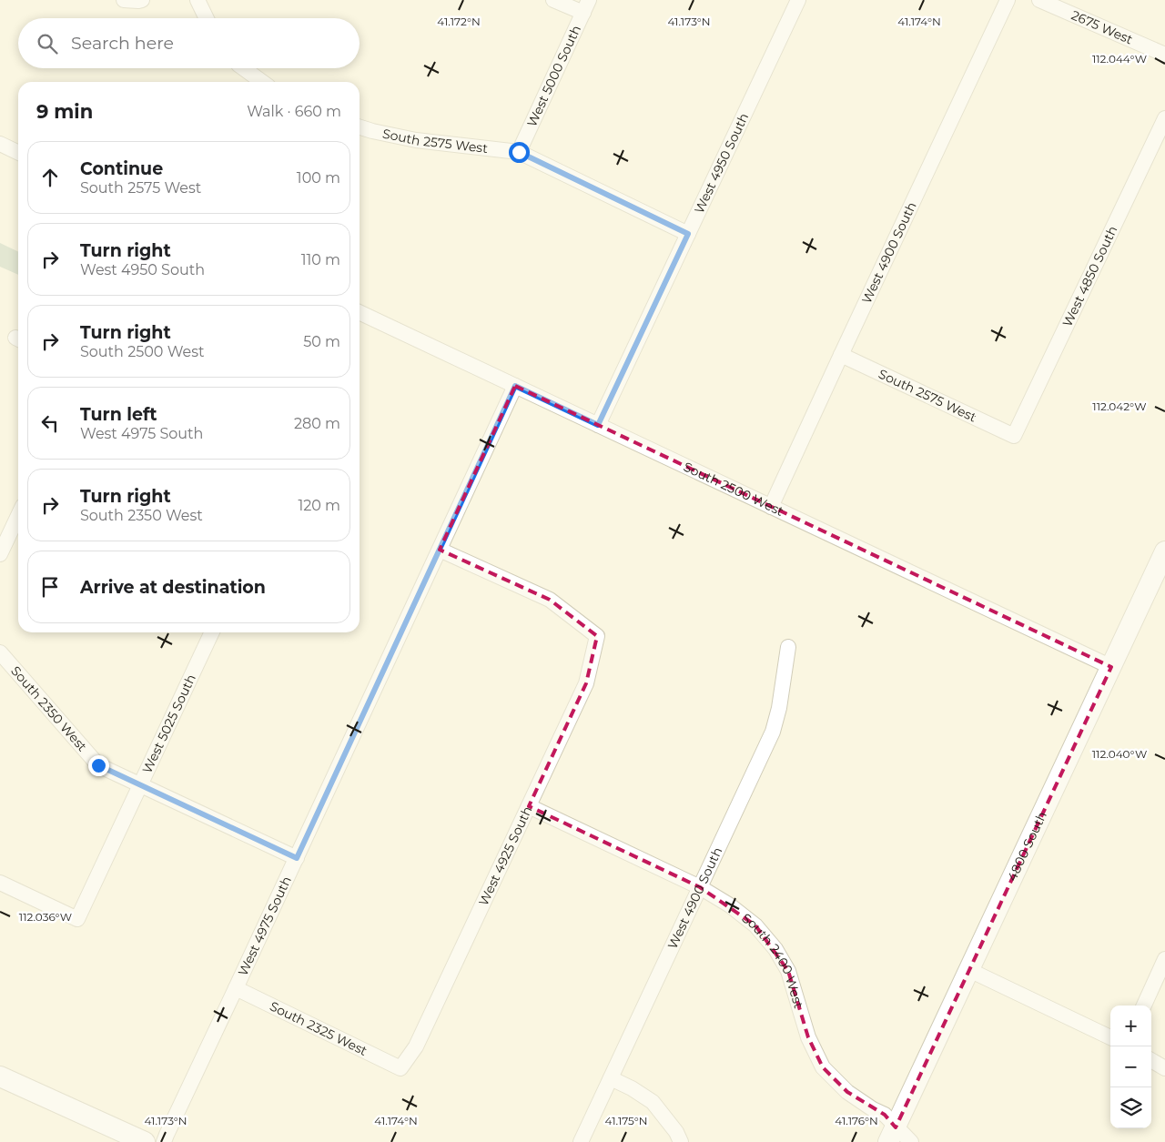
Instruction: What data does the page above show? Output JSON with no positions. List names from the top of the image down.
{
  "streets": {
    "main road": ["4800 South"],
    "street": [
      "2675 West",
      "West 5000 South",
      "South 2575 West",
      "West 4950 South",
      "West 4900 South",
      "West 4850 South",
      "South 2500 West",
      "South 2350 West",
      "West 5025 South",
      "West 4925 South",
      "West 4975 South",
      "South 2400 West",
      "South 2325 West"
    ]
  },
  "crossings": [
    ["West 5000 South", "South 2575 West"],
    ["South 2575 West", "West 4950 South"],
    ["South 2575 West", "West 4900 South"],
    ["South 2575 West", "West 4850 South"],
    ["West 4950 South", "South 2500 West"],
    ["West 4900 South", "South 2500 West"],
    ["West 4900 South", "South 2400 West"],
    ["South 2500 West", "4800 South"],
    ["South 2500 West", "West 4975 South"],
    ["South 2350 West", "West 5025 South"],
    ["South 2350 West", "West 4975 South"],
    ["4800 South", "South 2400 West"],
    ["West 4925 South", "West 4975 South"],
    ["West 4925 South", "South 2400 West"],
    ["West 4925 South", "South 2325 West"],
    ["West 4975 South", "South 2325 West"]
  ],
  "page": {
    "search": "Search here",
    "heading": ["9 min", "Walk · 660 m"],
    "list": [
      ["Continue", "South 2575 West", "100 m"],
      ["Turn right", "West 4950 South", "110 m"],
      ["Turn right", "South 2500 West", "50 m"],
      ["Turn left", "West 4975 South", "280 m"],
      ["Turn right", "South 2350 West", "120 m"],
      "Arrive at destination"
    ],
    "map_buttons": ["+", "−"]
  },
  "coordinates": [
    "41.172°N",
    "41.173°N",
    "41.174°N",
    "112.044°W",
    "112.042°W",
    "112.040°W",
    "112.036°W",
    "41.175°N",
    "41.176°N"
  ]
}
